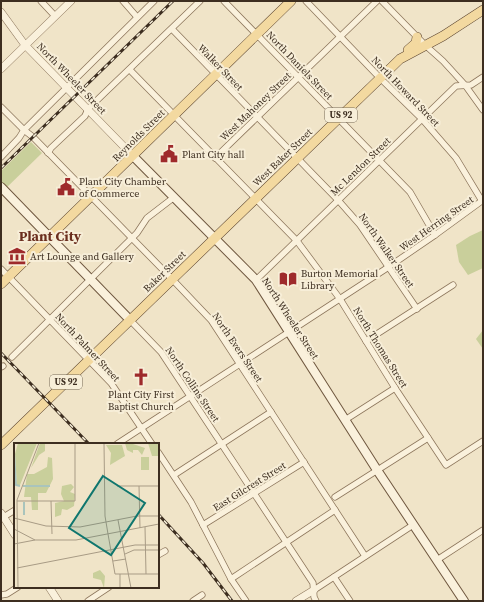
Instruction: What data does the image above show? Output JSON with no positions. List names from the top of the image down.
{
  "streets": {
    "main road": [
      "North Wheeler Street",
      "US 92",
      "Reynolds Street",
      "West Baker Street",
      "Baker Street",
      "North Collins Street"
    ],
    "street": [
      "North Daniels Street",
      "Walker Street",
      "North Howard Street",
      "West Mahoney Street",
      "Mc Lendon Street",
      "West Herring Street",
      "North Walker Street",
      "North Palmer Street",
      "North Evers Street",
      "North Thomas Street",
      "East Gilcrest Street"
    ]
  },
  "crossings": [
    ["North Daniels Street", "West Mahoney Street"],
    ["North Daniels Street", "Reynolds Street"],
    ["North Daniels Street", "West Baker Street"],
    ["North Daniels Street", "Mc Lendon Street"],
    ["North Daniels Street", "West Herring Street"],
    ["Walker Street", "West Mahoney Street"],
    ["Walker Street", "Reynolds Street"],
    ["Walker Street", "North Walker Street"],
    ["North Wheeler Street", "Reynolds Street"],
    ["North Wheeler Street", "West Baker Street"],
    ["North Wheeler Street", "Mc Lendon Street"],
    ["North Wheeler Street", "West Herring Street"],
    ["North Wheeler Street", "Baker Street"],
    ["North Howard Street", "West Mahoney Street"],
    ["North Howard Street", "West Baker Street"],
    ["North Howard Street", "Mc Lendon Street"],
    ["North Howard Street", "West Herring Street"],
    ["West Mahoney Street", "North Walker Street"],
    ["West Mahoney Street", "North Thomas Street"],
    ["US 92", "West Baker Street"],
    ["US 92", "Baker Street"],
    ["US 92", "North Palmer Street"],
    ["US 92", "North Collins Street"],
    ["Reynolds Street", "North Palmer Street"],
    ["Reynolds Street", "North Evers Street"],
    ["Reynolds Street", "North Thomas Street"],
    ["Reynolds Street", "North Collins Street"],
    ["West Baker Street", "North Walker Street"],
    ["West Baker Street", "Baker Street"],
    ["West Baker Street", "North Thomas Street"],
    ["Mc Lendon Street", "North Walker Street"],
    ["Mc Lendon Street", "North Thomas Street"],
    ["West Herring Street", "North Walker Street"],
    ["West Herring Street", "North Palmer Street"],
    ["West Herring Street", "North Evers Street"],
    ["West Herring Street", "North Thomas Street"],
    ["West Herring Street", "North Collins Street"],
    ["Baker Street", "North Evers Street"],
    ["Baker Street", "North Collins Street"],
    ["North Evers Street", "East Gilcrest Street"],
    ["North Collins Street", "East Gilcrest Street"]
  ],
  "districts": ["Plant City"],
  "places": {
    "public building": ["Plant City hall", "Plant City Chamber of Commerce"],
    "museum": ["Art Lounge and Gallery"],
    "library": ["Burton Memorial Library"],
    "church": ["Plant City First Baptist Church"]
  }
}
